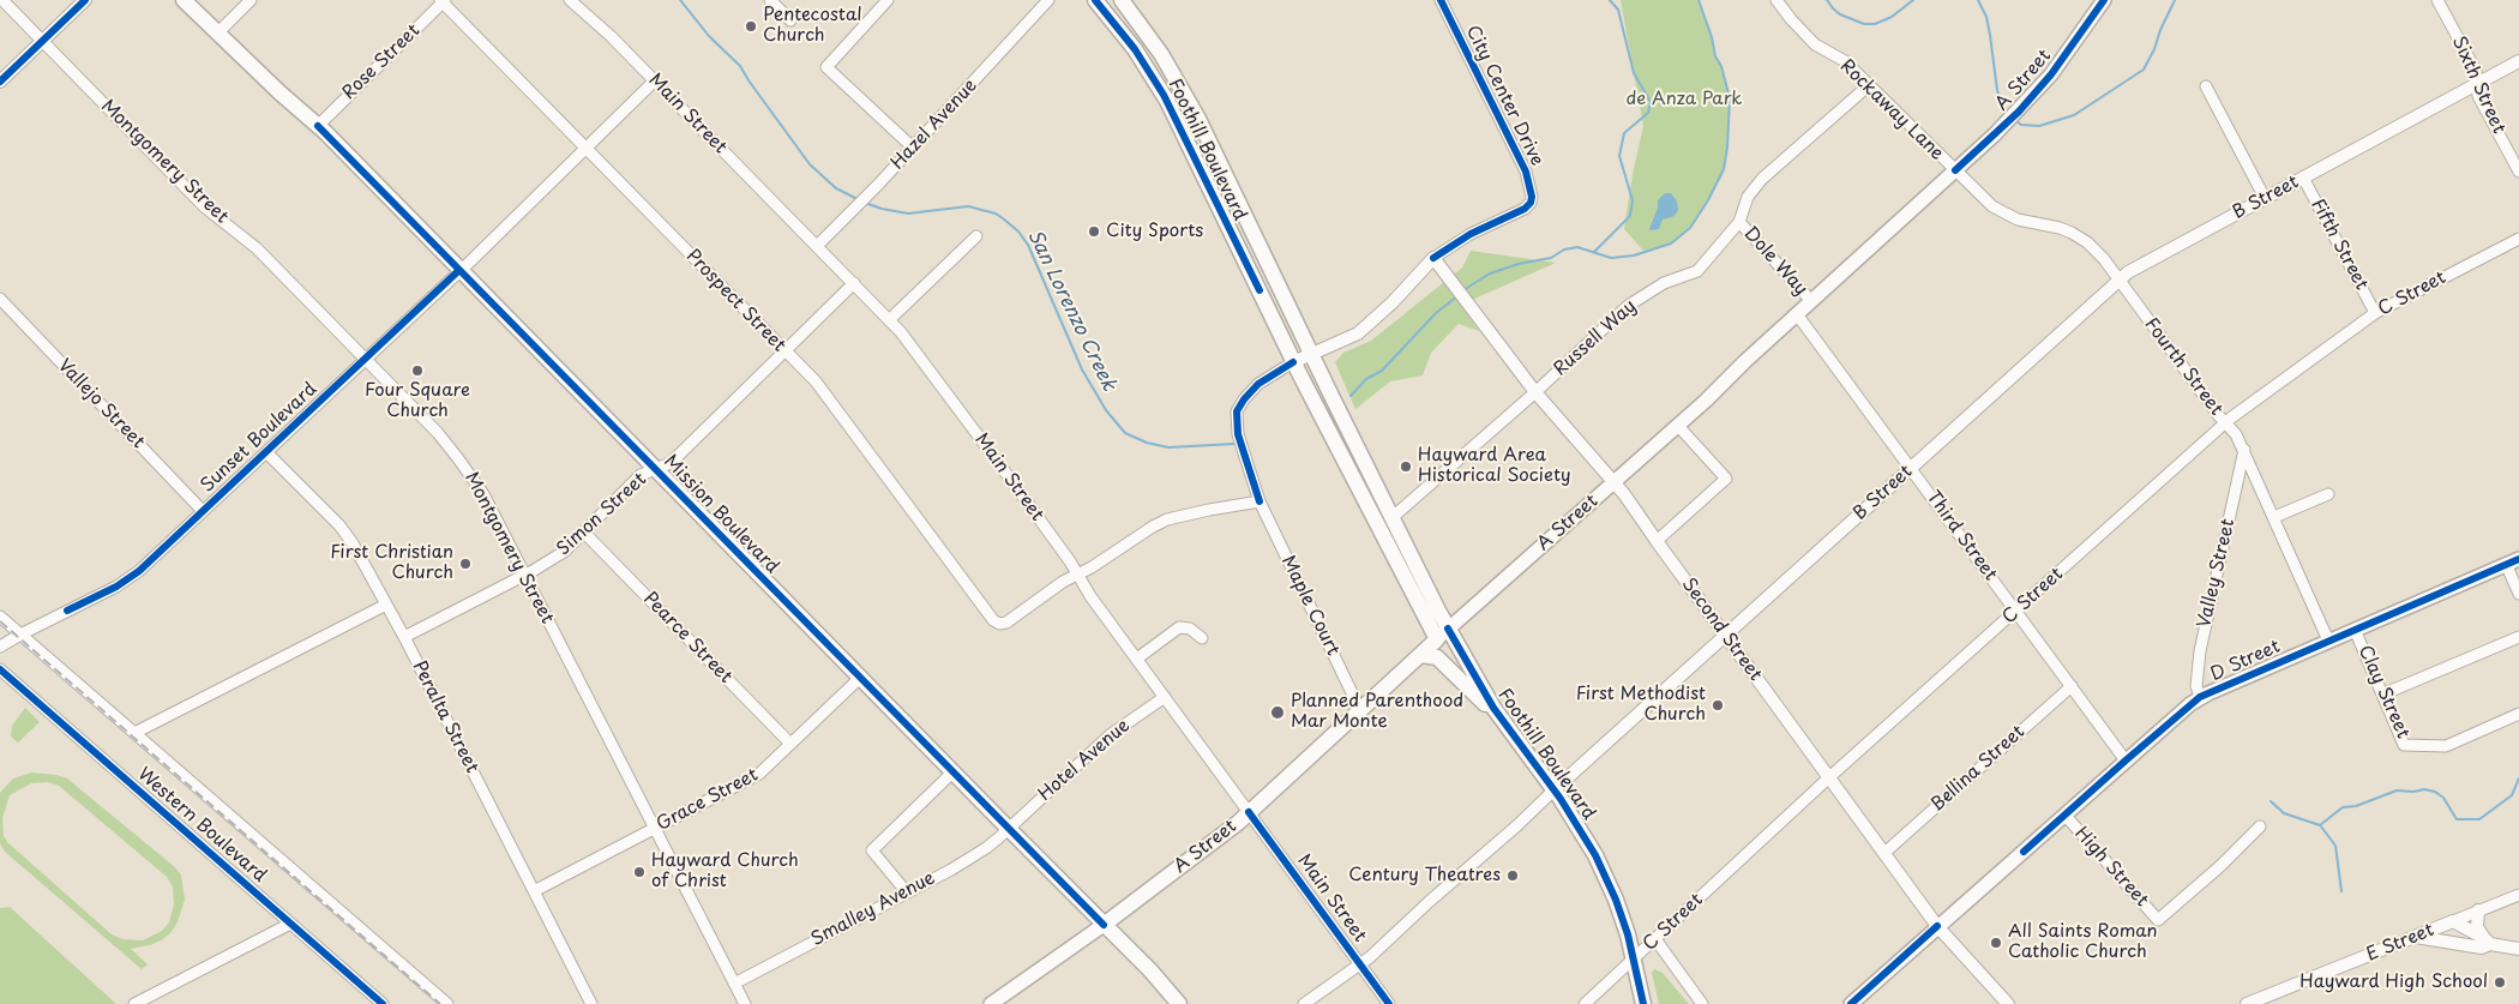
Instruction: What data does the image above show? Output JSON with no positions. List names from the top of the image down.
{
  "streets": {
    "main road": [
      "A Street",
      "Foothill Boulevard",
      "Mission Boulevard",
      "D Street"
    ],
    "street": [
      "Rose Street",
      "Sixth Street",
      "City Center Drive",
      "Rockaway Lane",
      "Main Street",
      "Hazel Avenue",
      "Montgomery Street",
      "B Street",
      "Fifth Street",
      "Dole Way",
      "C Street",
      "Prospect Street",
      "Russell Way",
      "Fourth Street",
      "Vallejo Street",
      "Sunset Boulevard",
      "Simon Street",
      "Third Street",
      "Valley Street",
      "Maple Court",
      "Second Street",
      "Pearce Street",
      "Clay Street",
      "Peralta Street",
      "Hotel Avenue",
      "Bellina Street",
      "Grace Street",
      "Western Boulevard",
      "High Street",
      "Smalley Avenue",
      "E Street"
    ]
  },
  "crossings": [
    ["Rose Street", "Prospect Street"],
    ["Rose Street", "Mission Boulevard"],
    ["A Street", "Rockaway Lane"],
    ["A Street", "Main Street"],
    ["A Street", "Foothill Boulevard"],
    ["A Street", "Dole Way"],
    ["A Street", "Fourth Street"],
    ["A Street", "Mission Boulevard"],
    ["A Street", "Third Street"],
    ["A Street", "Maple Court"],
    ["A Street", "Second Street"],
    ["Sixth Street", "B Street"],
    ["City Center Drive", "Foothill Boulevard"],
    ["City Center Drive", "Maple Court"],
    ["City Center Drive", "Second Street"],
    ["Rockaway Lane", "Russell Way"],
    ["Rockaway Lane", "Fourth Street"],
    ["Main Street", "Hazel Avenue"],
    ["Main Street", "B Street"],
    ["Main Street", "Prospect Street"],
    ["Main Street", "Sunset Boulevard"],
    ["Main Street", "Simon Street"],
    ["Main Street", "Hotel Avenue"],
    ["Foothill Boulevard", "B Street"],
    ["Foothill Boulevard", "C Street"],
    ["Foothill Boulevard", "Russell Way"],
    ["Montgomery Street", "Sunset Boulevard"],
    ["Montgomery Street", "Simon Street"],
    ["Montgomery Street", "Grace Street"],
    ["Montgomery Street", "Smalley Avenue"],
    ["B Street", "Fifth Street"],
    ["B Street", "Fourth Street"],
    ["B Street", "Third Street"],
    ["B Street", "Second Street"],
    ["Fifth Street", "C Street"],
    ["Dole Way", "Russell Way"],
    ["C Street", "Fourth Street"],
    ["C Street", "Third Street"],
    ["C Street", "Second Street"],
    ["Prospect Street", "Sunset Boulevard"],
    ["Prospect Street", "Simon Street"],
    ["Russell Way", "Second Street"],
    ["Fourth Street", "Valley Street"],
    ["Fourth Street", "D Street"],
    ["Vallejo Street", "Sunset Boulevard"],
    ["Sunset Boulevard", "Mission Boulevard"],
    ["Sunset Boulevard", "Peralta Street"],
    ["Sunset Boulevard", "Western Boulevard"],
    ["Simon Street", "Mission Boulevard"],
    ["Simon Street", "Pearce Street"],
    ["Simon Street", "Peralta Street"],
    ["Mission Boulevard", "Hotel Avenue"],
    ["Mission Boulevard", "Grace Street"],
    ["Mission Boulevard", "Smalley Avenue"],
    ["Third Street", "D Street"],
    ["Third Street", "Bellina Street"],
    ["Valley Street", "D Street"],
    ["Second Street", "D Street"],
    ["Second Street", "Bellina Street"],
    ["Pearce Street", "Grace Street"],
    ["D Street", "Clay Street"],
    ["D Street", "High Street"],
    ["Peralta Street", "Grace Street"],
    ["Hotel Avenue", "Smalley Avenue"]
  ],
  "water": ["San Lorenzo Creek"],
  "parks": ["de Anza Park"],
  "places": [
    "Pentecostal Church",
    "City Sports",
    "Four Square Church",
    "Hayward Area Historical Society",
    "First Christian Church",
    "First Methodist Church",
    "Planned Parenthood Mar Monte",
    "Hayward Church of Christ",
    "Century Theatres",
    "All Saints Roman Catholic Church",
    "Hayward High School"
  ]
}
